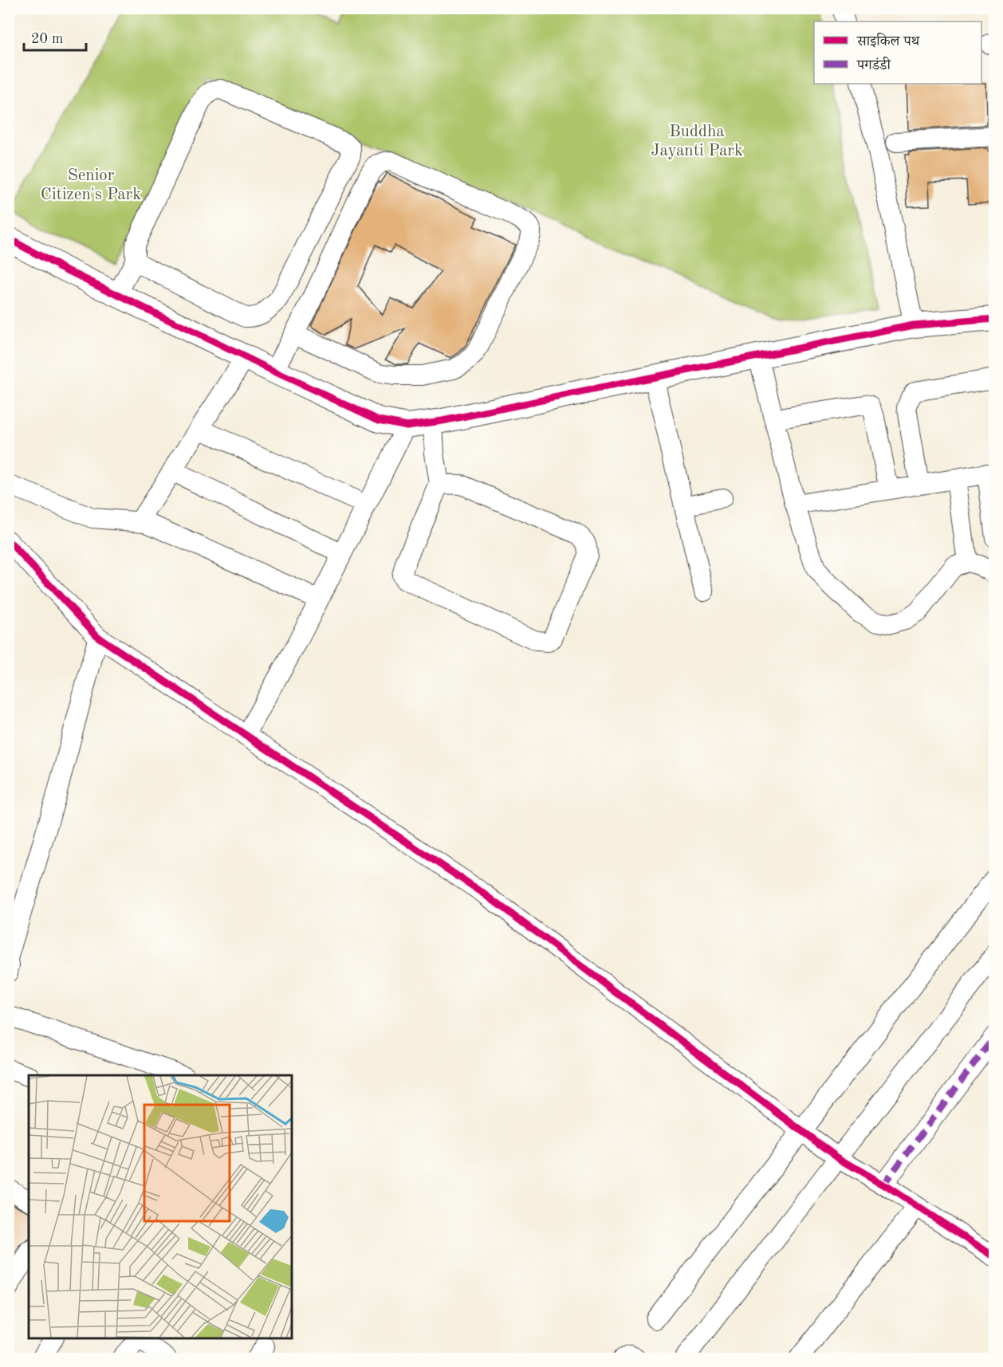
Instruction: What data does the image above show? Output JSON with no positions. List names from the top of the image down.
{
  "parks": ["Buddha Jayanti Park", "Senior Citizen's Park"],
  "legend": ["साइकिल पथ", "पगडंडी"],
  "scale_bar": "20 m"
}
